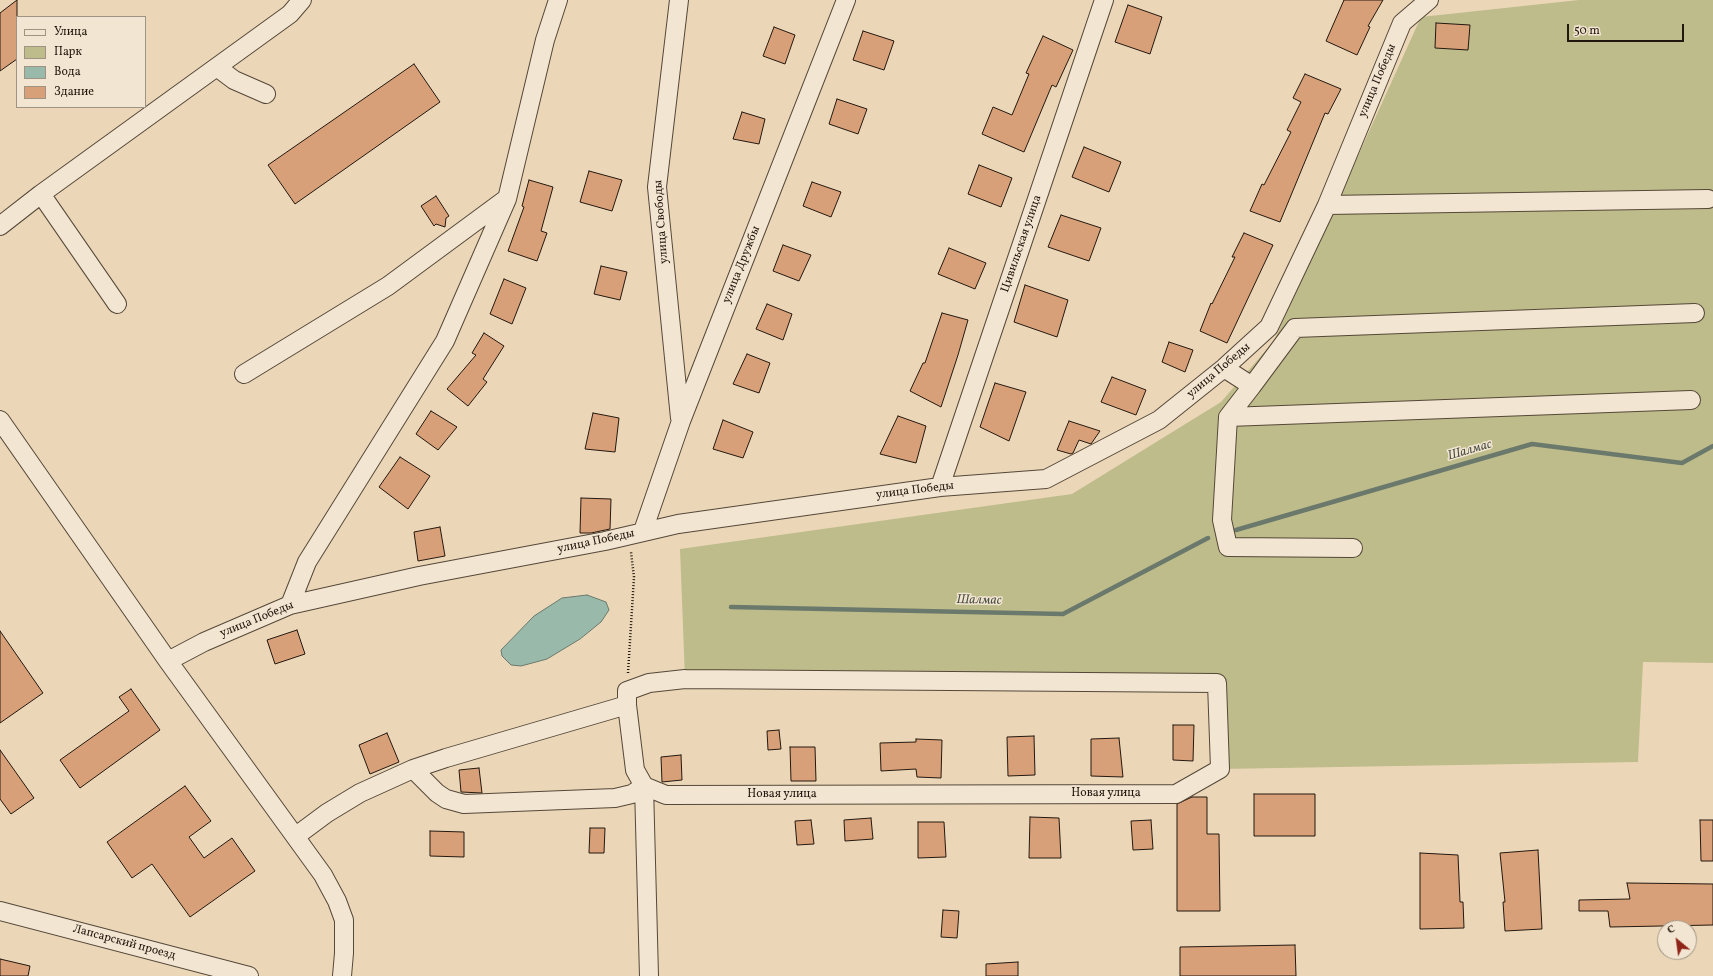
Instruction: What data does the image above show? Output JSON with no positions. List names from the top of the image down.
{
  "streets": {
    "street": [
      "улица Победы",
      "улица Свободы",
      "Цивильская улица",
      "улица Дружбы",
      "Новая улица",
      "Лапсарский проезд"
    ]
  },
  "crossings": [
    ["улица Победы", "Цивильская улица"],
    ["улица Победы", "улица Дружбы"],
    ["улица Свободы", "улица Дружбы"]
  ],
  "water": ["Шалмас"],
  "legend": [
    "Улица",
    "Парк",
    "Вода",
    "Здание"
  ],
  "scale_bar": "50 m",
  "north": "top left"
}
